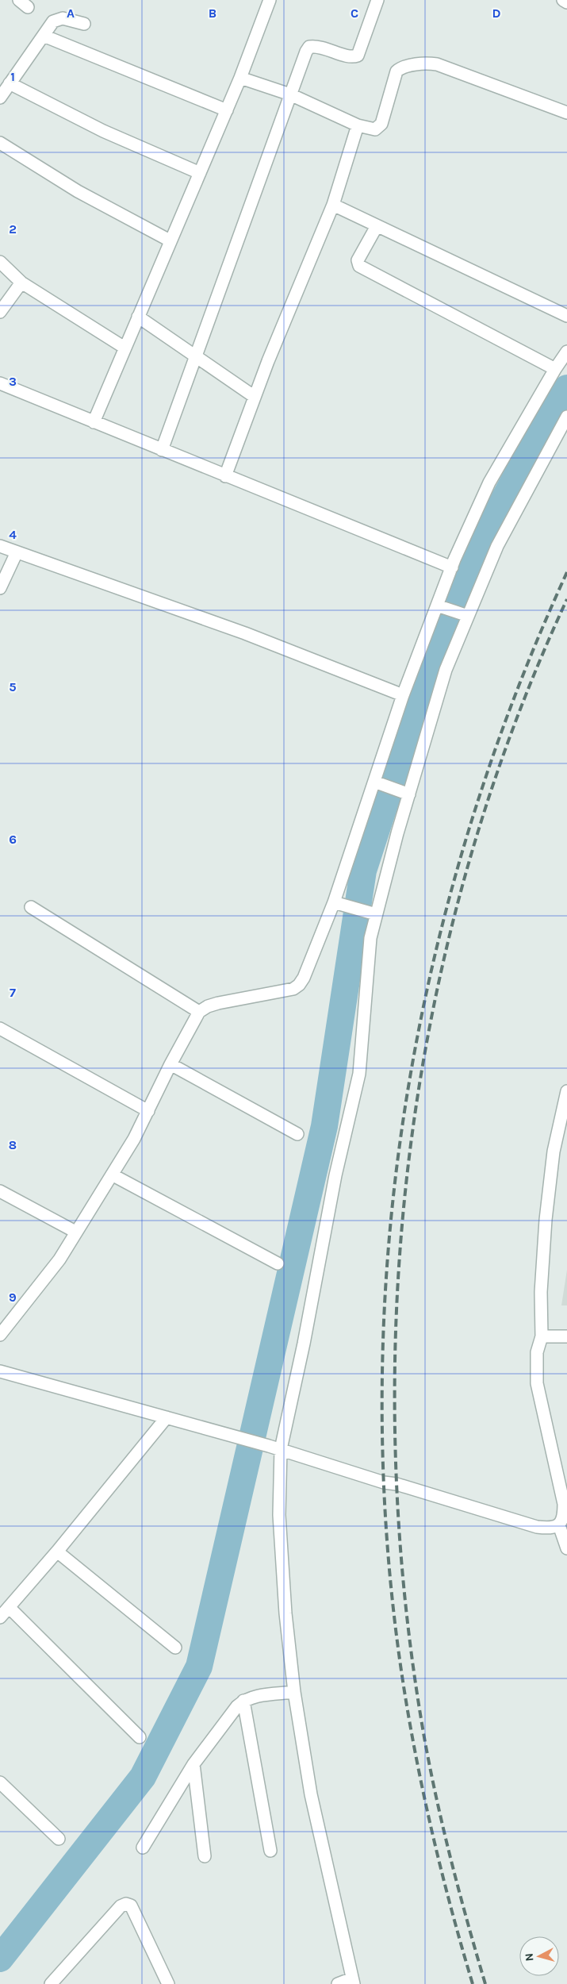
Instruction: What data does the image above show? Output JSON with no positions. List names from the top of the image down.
{
  "north": "left",
  "grid": {
    "columns": [
      "A",
      "B",
      "C",
      "D"
    ],
    "rows": [
      "1",
      "2",
      "3",
      "4",
      "5",
      "6",
      "7",
      "8",
      "9"
    ]
  }
}
